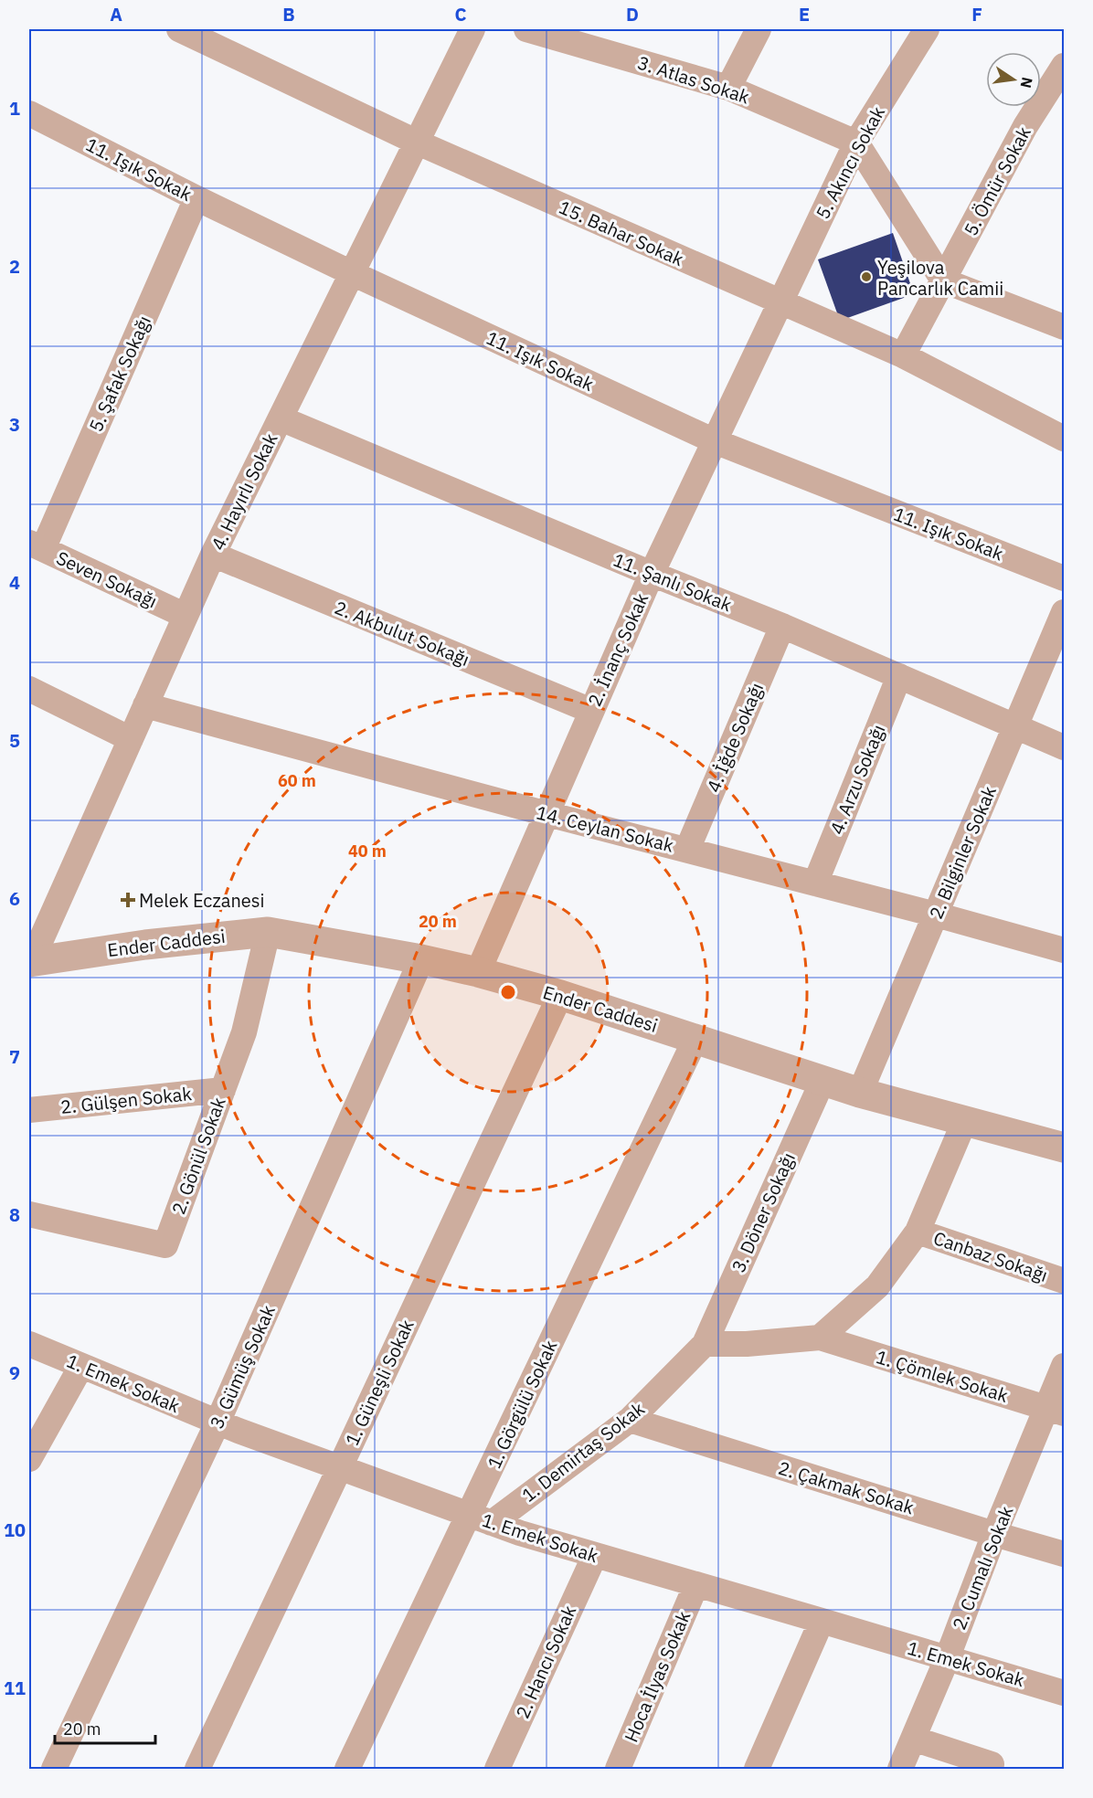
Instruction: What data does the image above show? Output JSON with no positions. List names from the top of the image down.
{
  "streets": {
    "street": [
      "3. Atlas Sokak",
      "5. Akıncı Sokak",
      "11. Işık Sokak",
      "5. Ömür Sokak",
      "15. Bahar Sokak",
      "5. Şafak Sokağı",
      "4. Hayırlı Sokak",
      "Seven Sokağı",
      "11. Şanlı Sokak",
      "2. Akbulut Sokağı",
      "2. İnanç Sokak",
      "4. İğde Sokağı",
      "4. Arzu Sokağı",
      "14. Ceylan Sokak",
      "2. Bilginler Sokak",
      "Ender Caddesi",
      "2. Gülşen Sokak",
      "2. Gönül Sokak",
      "3. Döner Sokağı",
      "Canbaz Sokağı",
      "3. Gümüş Sokak",
      "1. Çömlek Sokak",
      "1. Güneşli Sokak",
      "1. Emek Sokak",
      "1. Görgülü Sokak",
      "1. Demirtaş Sokak",
      "2. Çakmak Sokak",
      "2. Cumalı Sokak",
      "2. Hancı Sokak",
      "Hoca İlyas Sokak"
    ]
  },
  "crossings": [
    ["3. Atlas Sokak", "5. Akıncı Sokak"],
    ["5. Akıncı Sokak", "15. Bahar Sokak"],
    ["5. Akıncı Sokak", "2. İnanç Sokak"],
    ["11. Işık Sokak", "5. Şafak Sokağı"],
    ["11. Işık Sokak", "4. Hayırlı Sokak"],
    ["11. Işık Sokak", "2. İnanç Sokak"],
    ["5. Ömür Sokak", "15. Bahar Sokak"],
    ["15. Bahar Sokak", "4. Hayırlı Sokak"],
    ["15. Bahar Sokak", "2. İnanç Sokak"],
    ["5. Şafak Sokağı", "Seven Sokağı"],
    ["4. Hayırlı Sokak", "Seven Sokağı"],
    ["4. Hayırlı Sokak", "11. Şanlı Sokak"],
    ["4. Hayırlı Sokak", "2. Akbulut Sokağı"],
    ["4. Hayırlı Sokak", "14. Ceylan Sokak"],
    ["4. Hayırlı Sokak", "Ender Caddesi"],
    ["11. Şanlı Sokak", "2. İnanç Sokak"],
    ["11. Şanlı Sokak", "4. İğde Sokağı"],
    ["11. Şanlı Sokak", "4. Arzu Sokağı"],
    ["11. Şanlı Sokak", "2. Bilginler Sokak"],
    ["2. Akbulut Sokağı", "2. İnanç Sokak"],
    ["2. İnanç Sokak", "14. Ceylan Sokak"],
    ["2. İnanç Sokak", "Ender Caddesi"],
    ["4. İğde Sokağı", "14. Ceylan Sokak"],
    ["4. Arzu Sokağı", "14. Ceylan Sokak"],
    ["14. Ceylan Sokak", "2. Bilginler Sokak"],
    ["2. Bilginler Sokak", "Ender Caddesi"],
    ["Ender Caddesi", "2. Gönül Sokak"],
    ["Ender Caddesi", "3. Döner Sokağı"],
    ["Ender Caddesi", "3. Gümüş Sokak"],
    ["Ender Caddesi", "1. Güneşli Sokak"],
    ["Ender Caddesi", "1. Görgülü Sokak"],
    ["2. Gülşen Sokak", "2. Gönül Sokak"],
    ["3. Döner Sokağı", "1. Demirtaş Sokak"],
    ["3. Gümüş Sokak", "1. Emek Sokak"],
    ["1. Çömlek Sokak", "2. Cumalı Sokak"],
    ["1. Güneşli Sokak", "1. Emek Sokak"],
    ["1. Emek Sokak", "1. Görgülü Sokak"],
    ["1. Emek Sokak", "1. Demirtaş Sokak"],
    ["1. Emek Sokak", "2. Cumalı Sokak"],
    ["1. Emek Sokak", "2. Hancı Sokak"],
    ["1. Emek Sokak", "Hoca İlyas Sokak"],
    ["1. Görgülü Sokak", "1. Demirtaş Sokak"],
    ["1. Demirtaş Sokak", "2. Çakmak Sokak"],
    ["2. Çakmak Sokak", "2. Cumalı Sokak"]
  ],
  "places": {
    "other": ["Yeşilova Pancarlık Camii"],
    "health": ["Melek Eczanesi"]
  },
  "scale_bar": "20 m",
  "north": "right",
  "grid": {
    "columns": [
      "A",
      "B",
      "C",
      "D",
      "E",
      "F"
    ],
    "rows": [
      "1",
      "2",
      "3",
      "4",
      "5",
      "6",
      "7",
      "8",
      "9",
      "10",
      "11"
    ]
  },
  "rings": ["60 m", "40 m", "20 m"]
}
